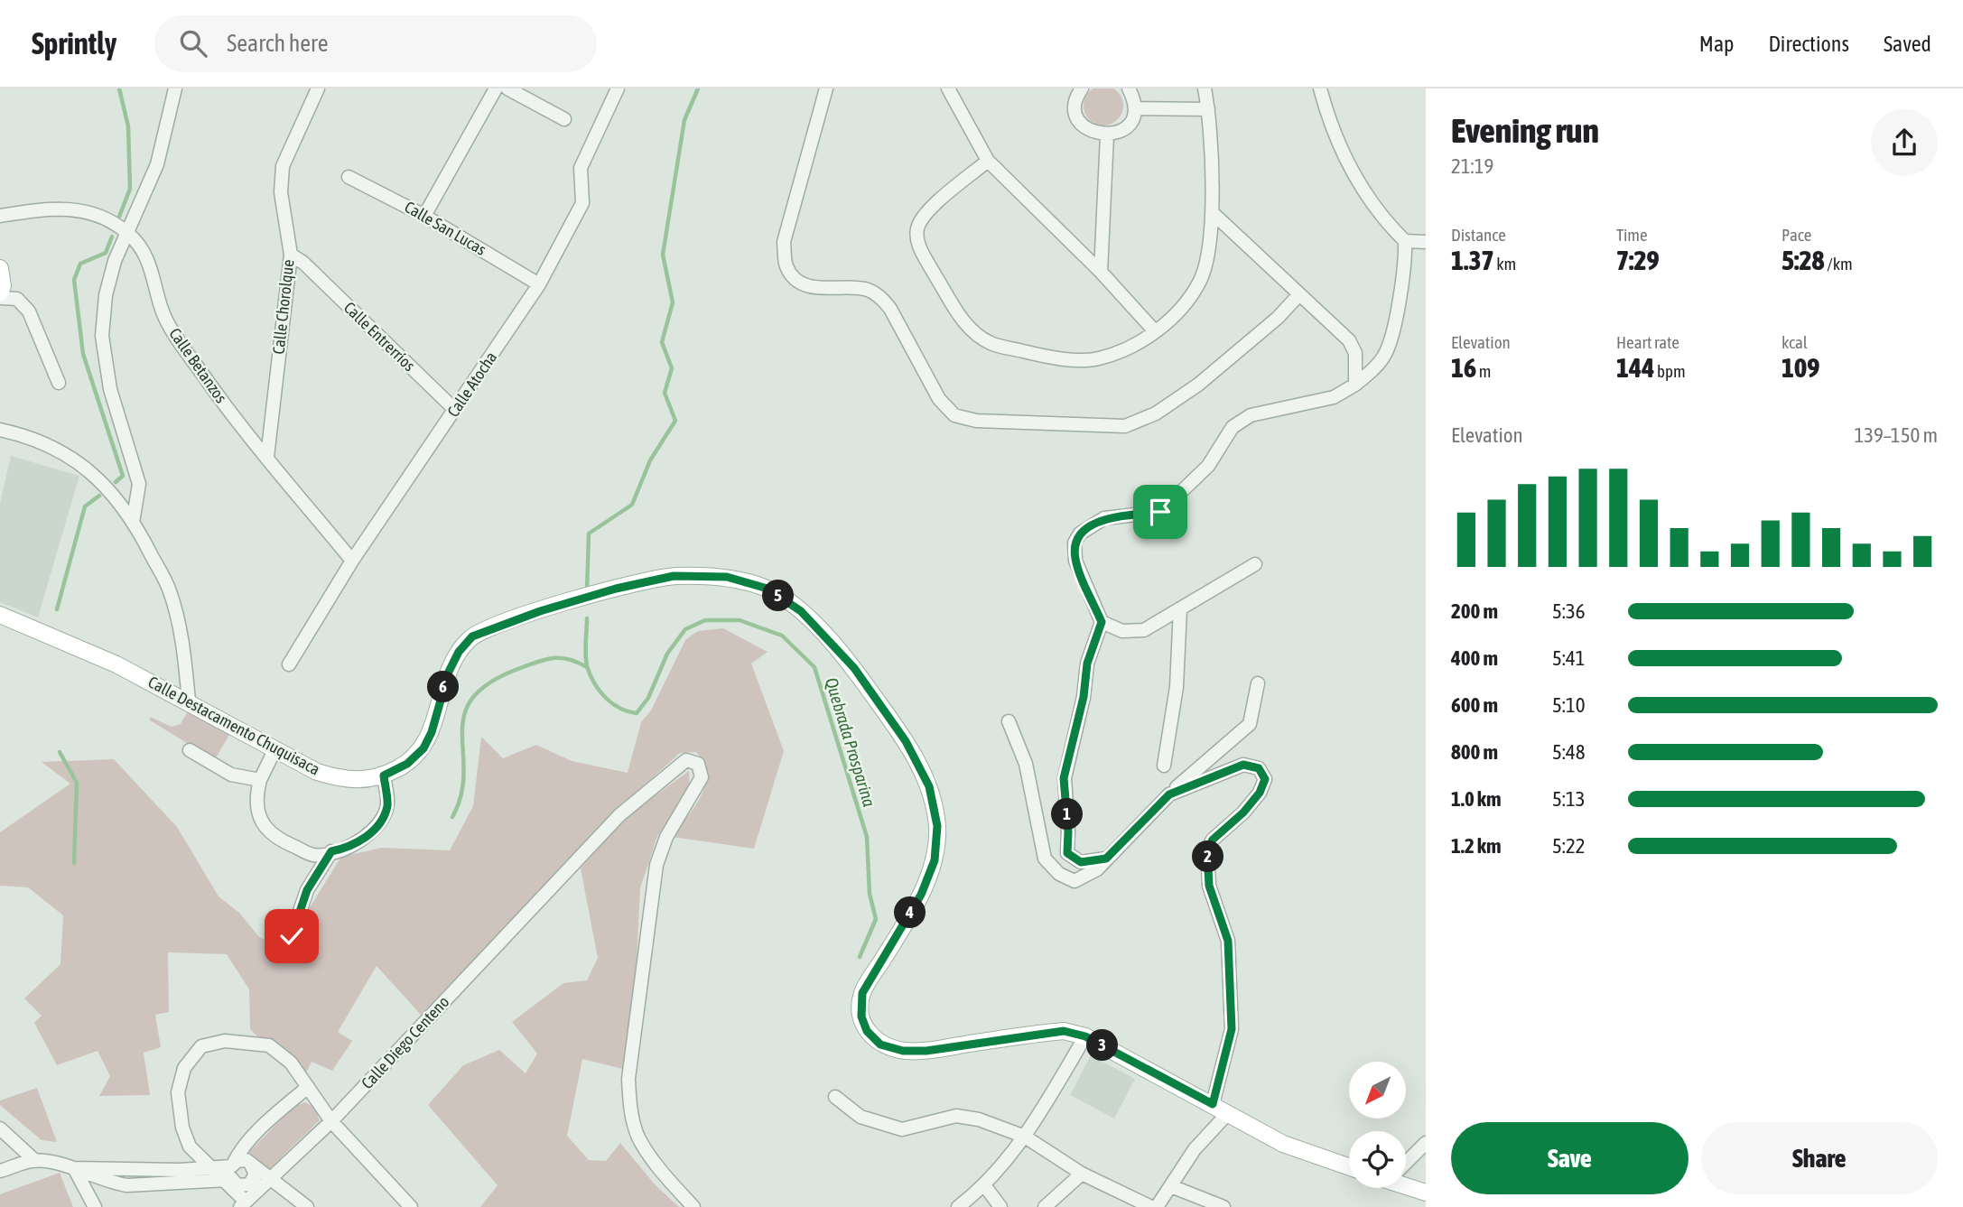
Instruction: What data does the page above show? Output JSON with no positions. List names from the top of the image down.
{
  "streets": {
    "main road": ["Calle Destacamento Chuquisaca"],
    "street": [
      "Calle San Lucas",
      "Calle Chorolque",
      "Calle Entrerríos",
      "Calle Betanzos",
      "Calle Atocha",
      "Calle Diego Centeno"
    ]
  },
  "crossings": [
    ["Calle San Lucas", "Calle Atocha"],
    ["Calle Chorolque", "Calle Entrerríos"],
    ["Calle Chorolque", "Calle Betanzos"],
    ["Calle Entrerríos", "Calle Atocha"],
    ["Calle Betanzos", "Calle Atocha"]
  ],
  "water": ["Quebrada Prosparina"],
  "north": "bottom left",
  "page": {
    "header": "Sprintly",
    "search": "Search here",
    "nav": ["Map", "Directions", "Saved"],
    "heading": ["Evening run", "21:19"],
    "stats": [
      ["Distance", "1.37 km"],
      ["Time", "7:29"],
      ["Pace", "5:28 /km"],
      ["Elevation", "16 m"],
      ["Heart rate", "144 bpm"],
      ["kcal", "109"]
    ],
    "chart": ["Elevation", "139–150 m"],
    "pins": [
      "5",
      "6",
      "1",
      "2",
      "4",
      "3"
    ],
    "list": [
      {
        "name": "200 m",
        "note": "5:36"
      },
      {
        "name": "400 m",
        "note": "5:41"
      },
      {
        "name": "600 m",
        "note": "5:10"
      },
      {
        "name": "800 m",
        "note": "5:48"
      },
      {
        "name": "1.0 km",
        "note": "5:13"
      },
      {
        "name": "1.2 km",
        "note": "5:22"
      }
    ],
    "buttons": ["Save", "Share"]
  }
}
